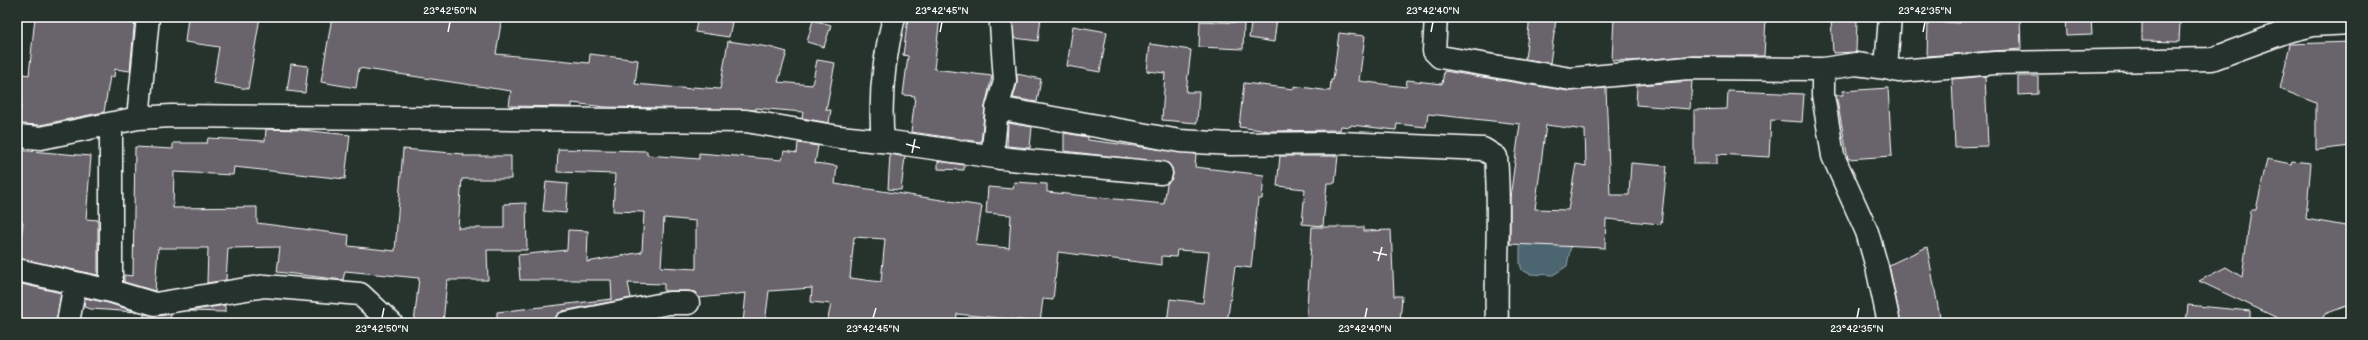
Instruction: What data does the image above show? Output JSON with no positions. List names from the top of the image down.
{
  "coordinates": [
    "23°42'50\"N",
    "23°42'45\"N",
    "23°42'40\"N",
    "23°42'35\"N"
  ]
}
